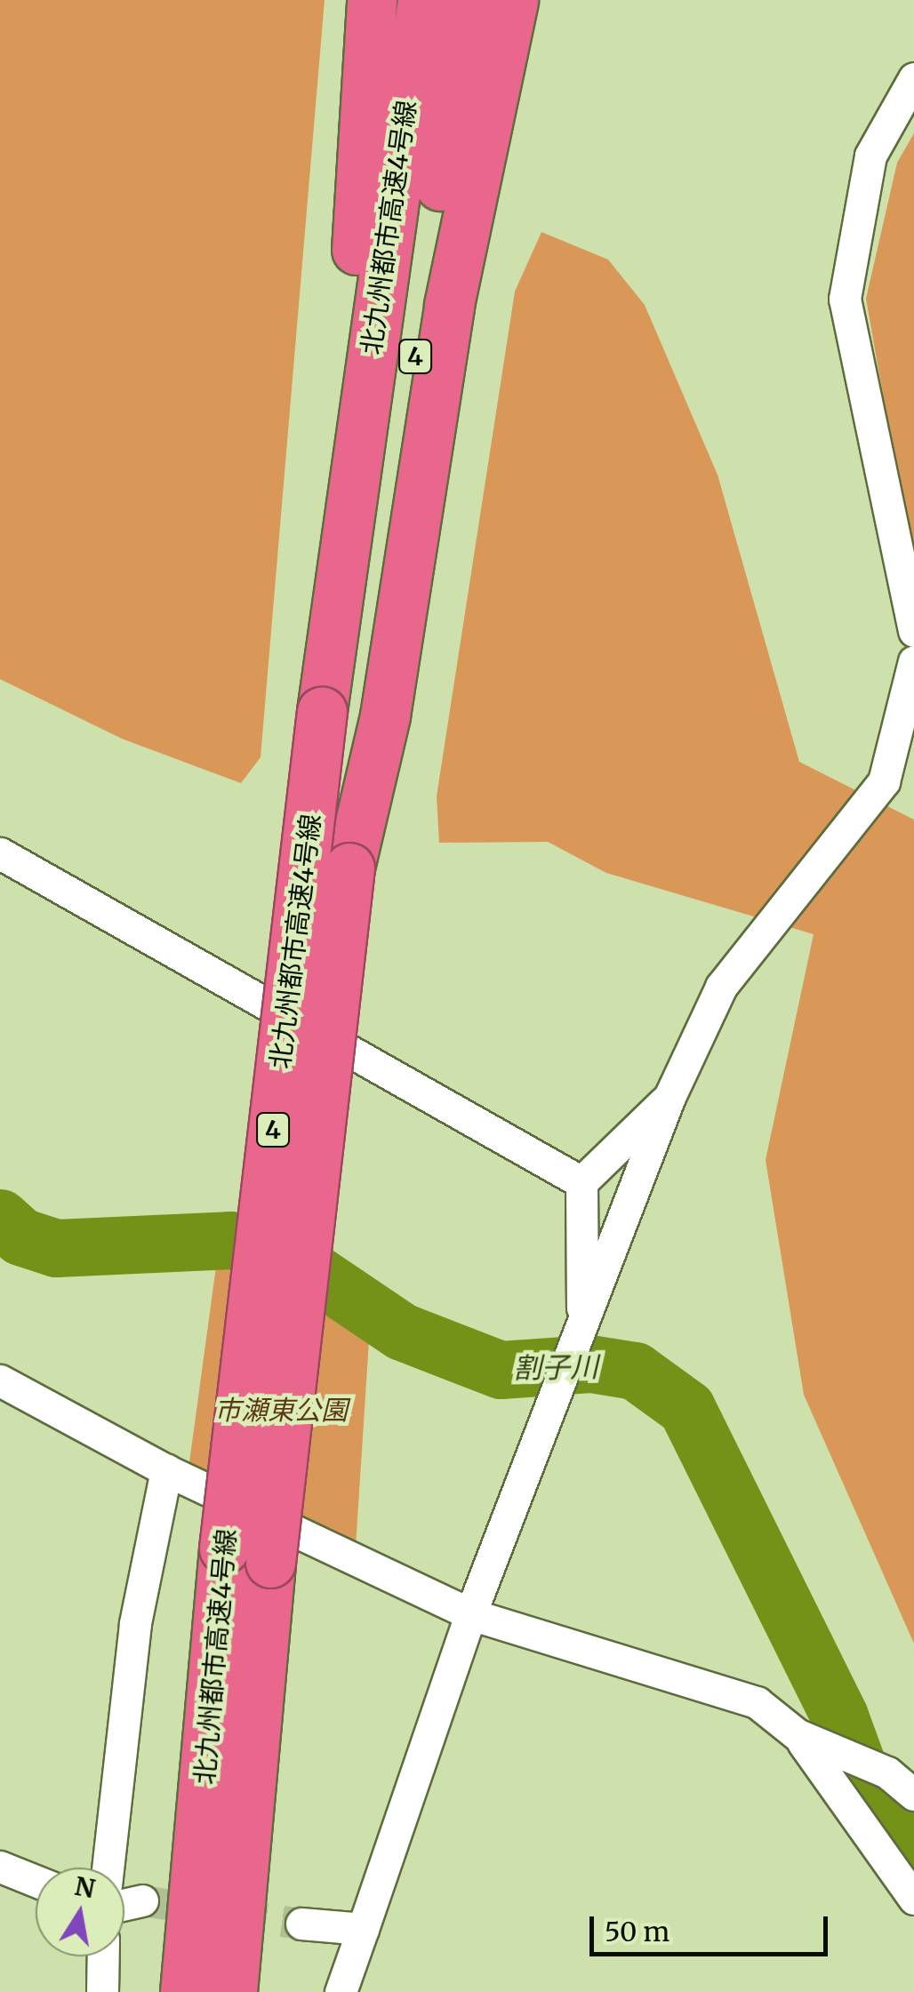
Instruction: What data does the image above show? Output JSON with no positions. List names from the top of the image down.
{
  "streets": {
    "highway": ["北九州都市高速4号線", "4"]
  },
  "water": ["割子川"],
  "parks": ["市瀬東公園"],
  "scale_bar": "50 m",
  "north": "top"
}
